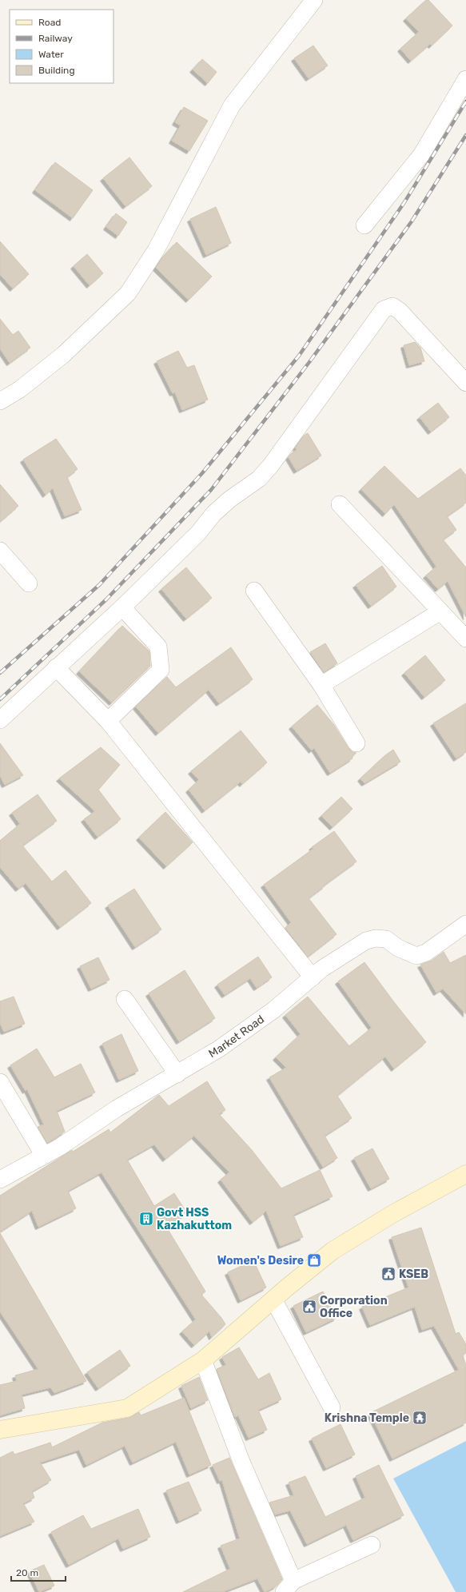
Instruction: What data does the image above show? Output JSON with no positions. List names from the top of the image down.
{
  "streets": {
    "street": ["Market Road"]
  },
  "places": {
    "building": ["Govt HSS Kazhakuttom"],
    "shop": ["Women's Desire"],
    "public building": ["KSEB", "Corporation Office"],
    "temple": ["Krishna Temple"]
  },
  "legend": [
    "Road",
    "Railway",
    "Water",
    "Building"
  ],
  "scale_bar": "20 m"
}
